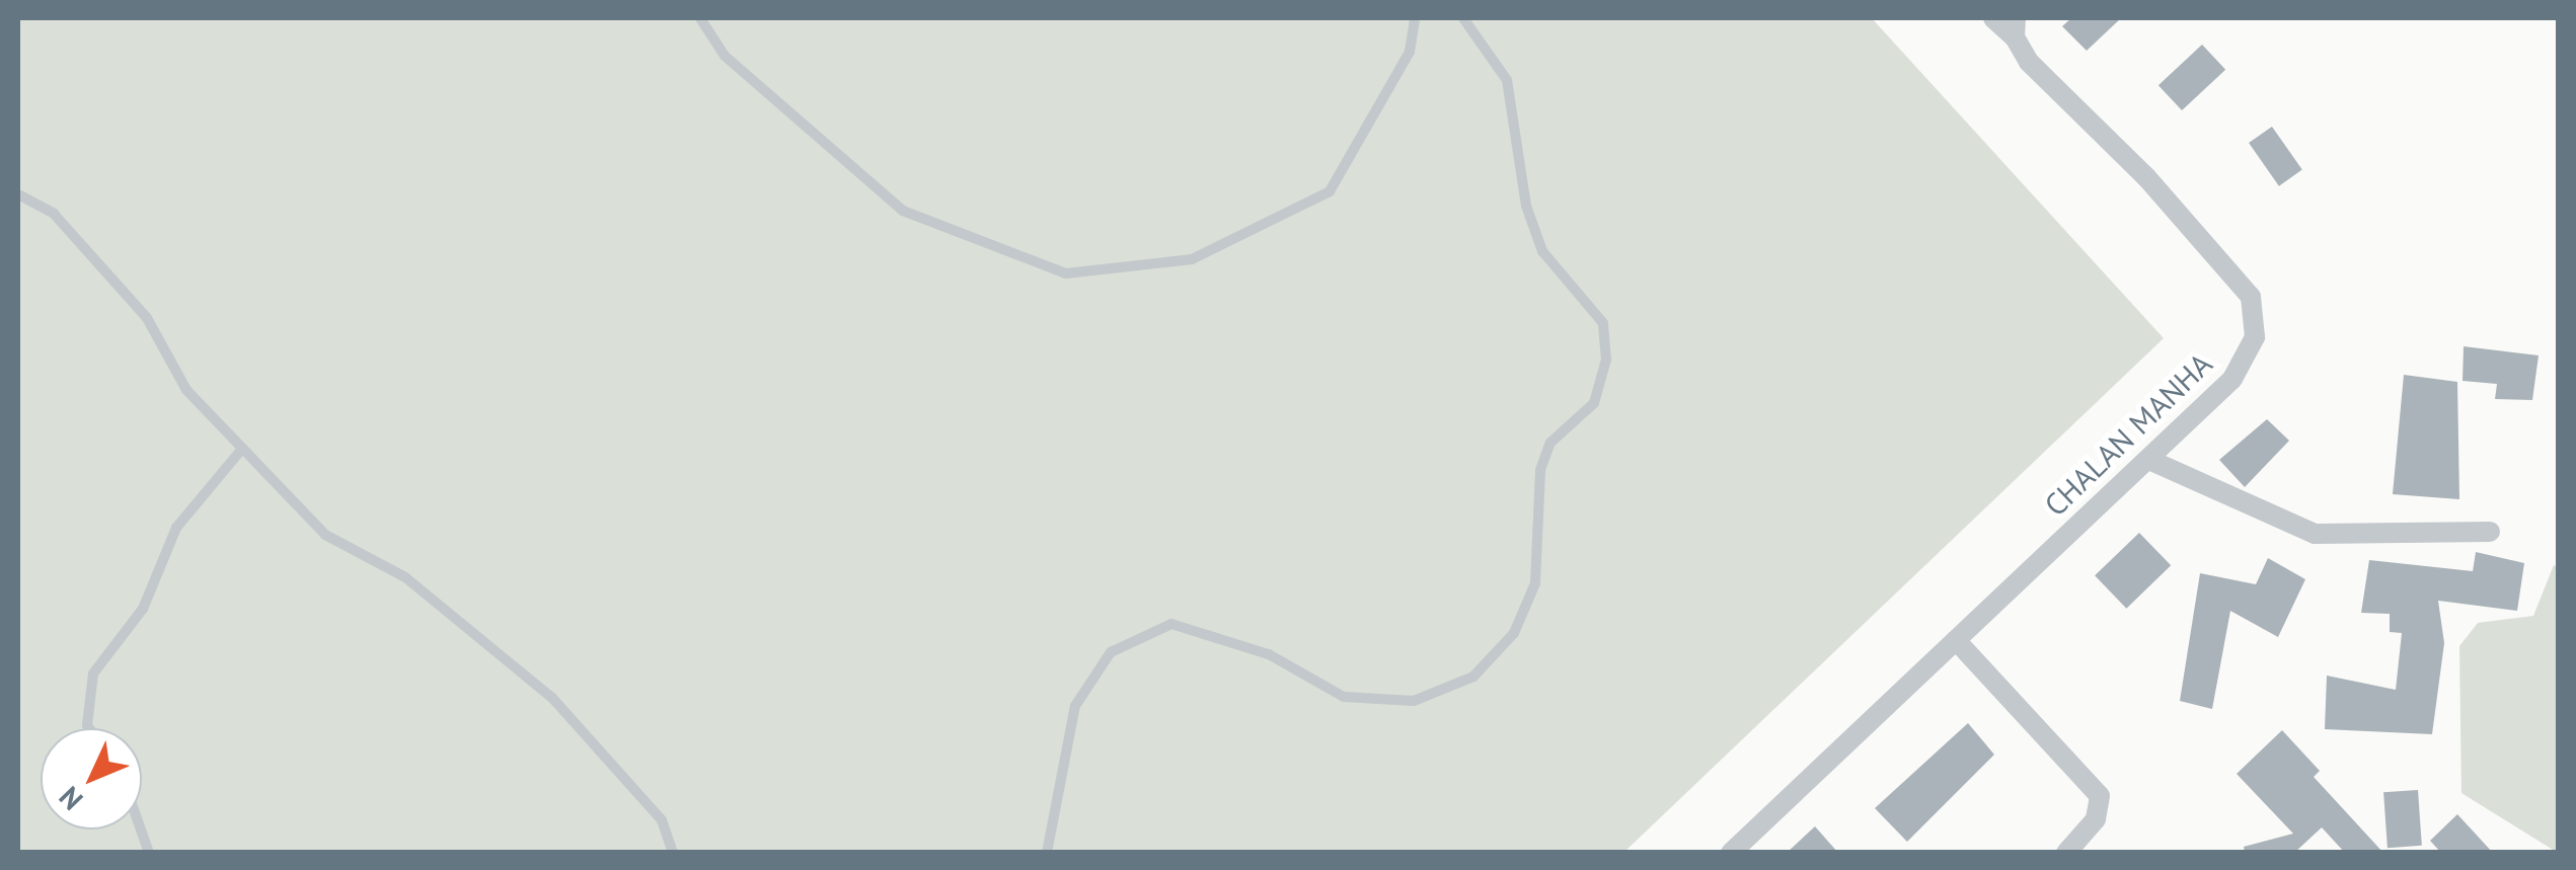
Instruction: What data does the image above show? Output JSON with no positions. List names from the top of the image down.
{
  "streets": {
    "street": ["CHALAN MANHA"]
  },
  "north": "bottom left"
}
